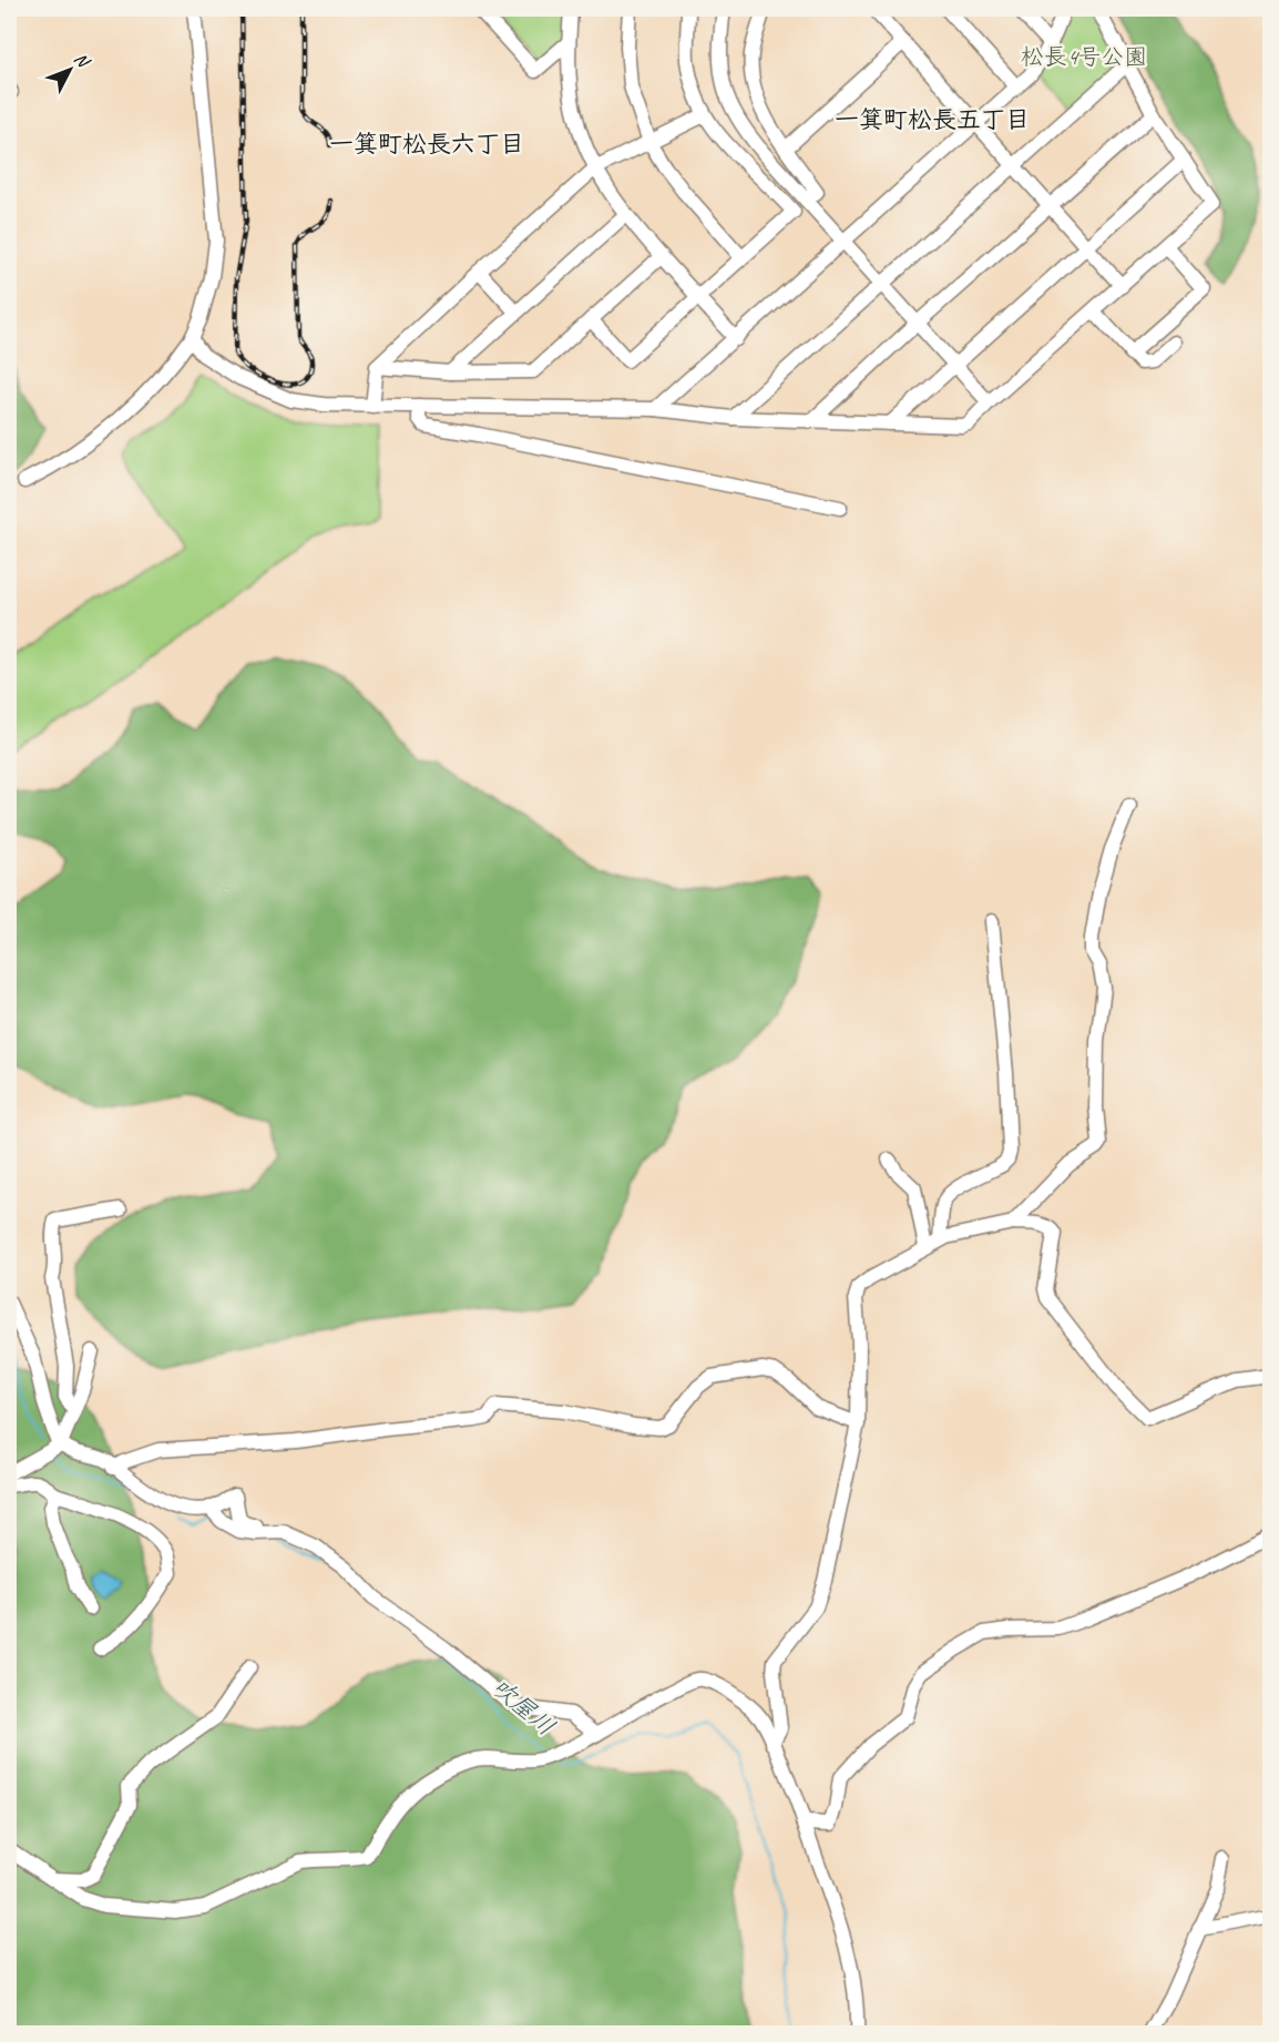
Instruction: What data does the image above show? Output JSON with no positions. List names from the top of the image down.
{
  "districts": ["一箕町松長五丁目", "一箕町松長六丁目"],
  "water": ["吹屋川"],
  "parks": ["松長4号公園"],
  "north": "top right"
}
